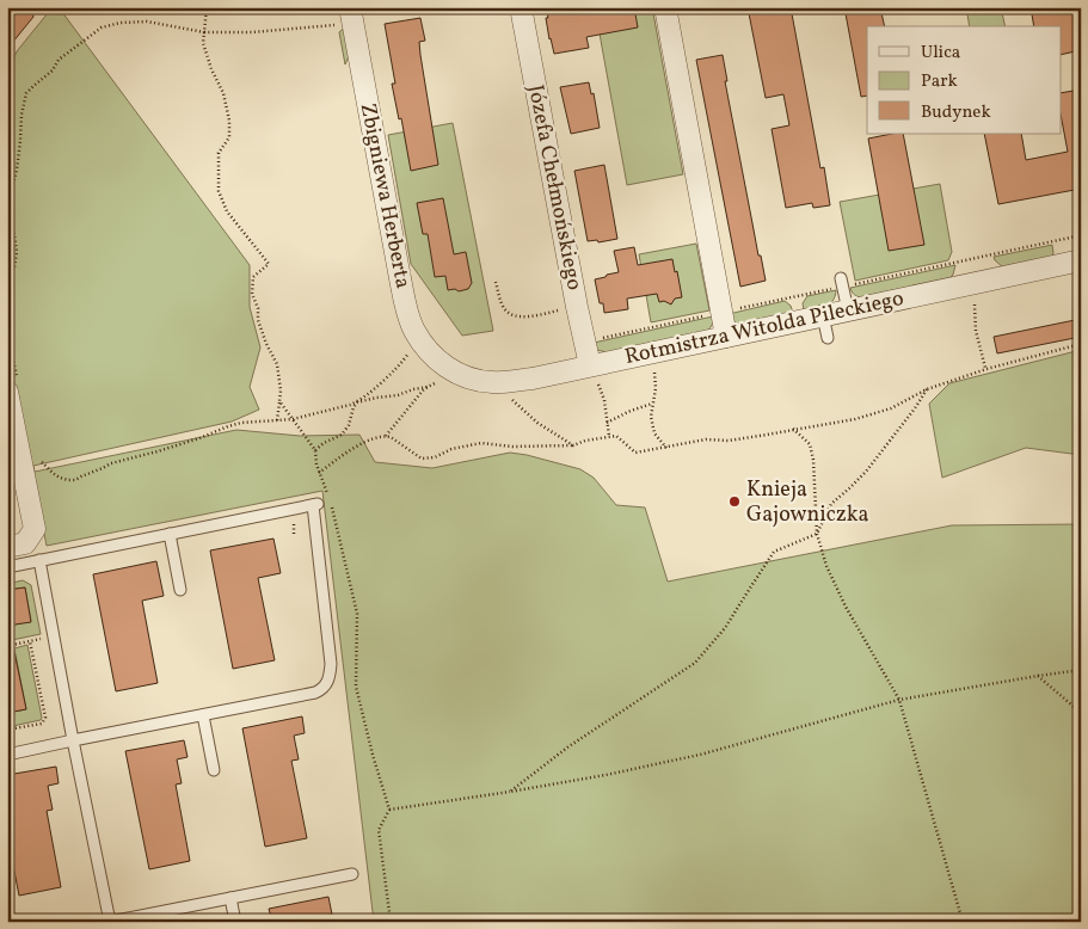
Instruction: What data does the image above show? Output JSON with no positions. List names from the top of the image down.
{
  "streets": {
    "street": ["Józefa Chełmońskiego", "Zbigniewa Herberta", "Rotmistrza Witolda Pileckiego"]
  },
  "crossings": [
    ["Józefa Chełmońskiego", "Rotmistrza Witolda Pileckiego"],
    ["Zbigniewa Herberta", "Rotmistrza Witolda Pileckiego"]
  ],
  "places": ["Knieja Gajowniczka"],
  "legend": ["Ulica", "Park", "Budynek"]
}
